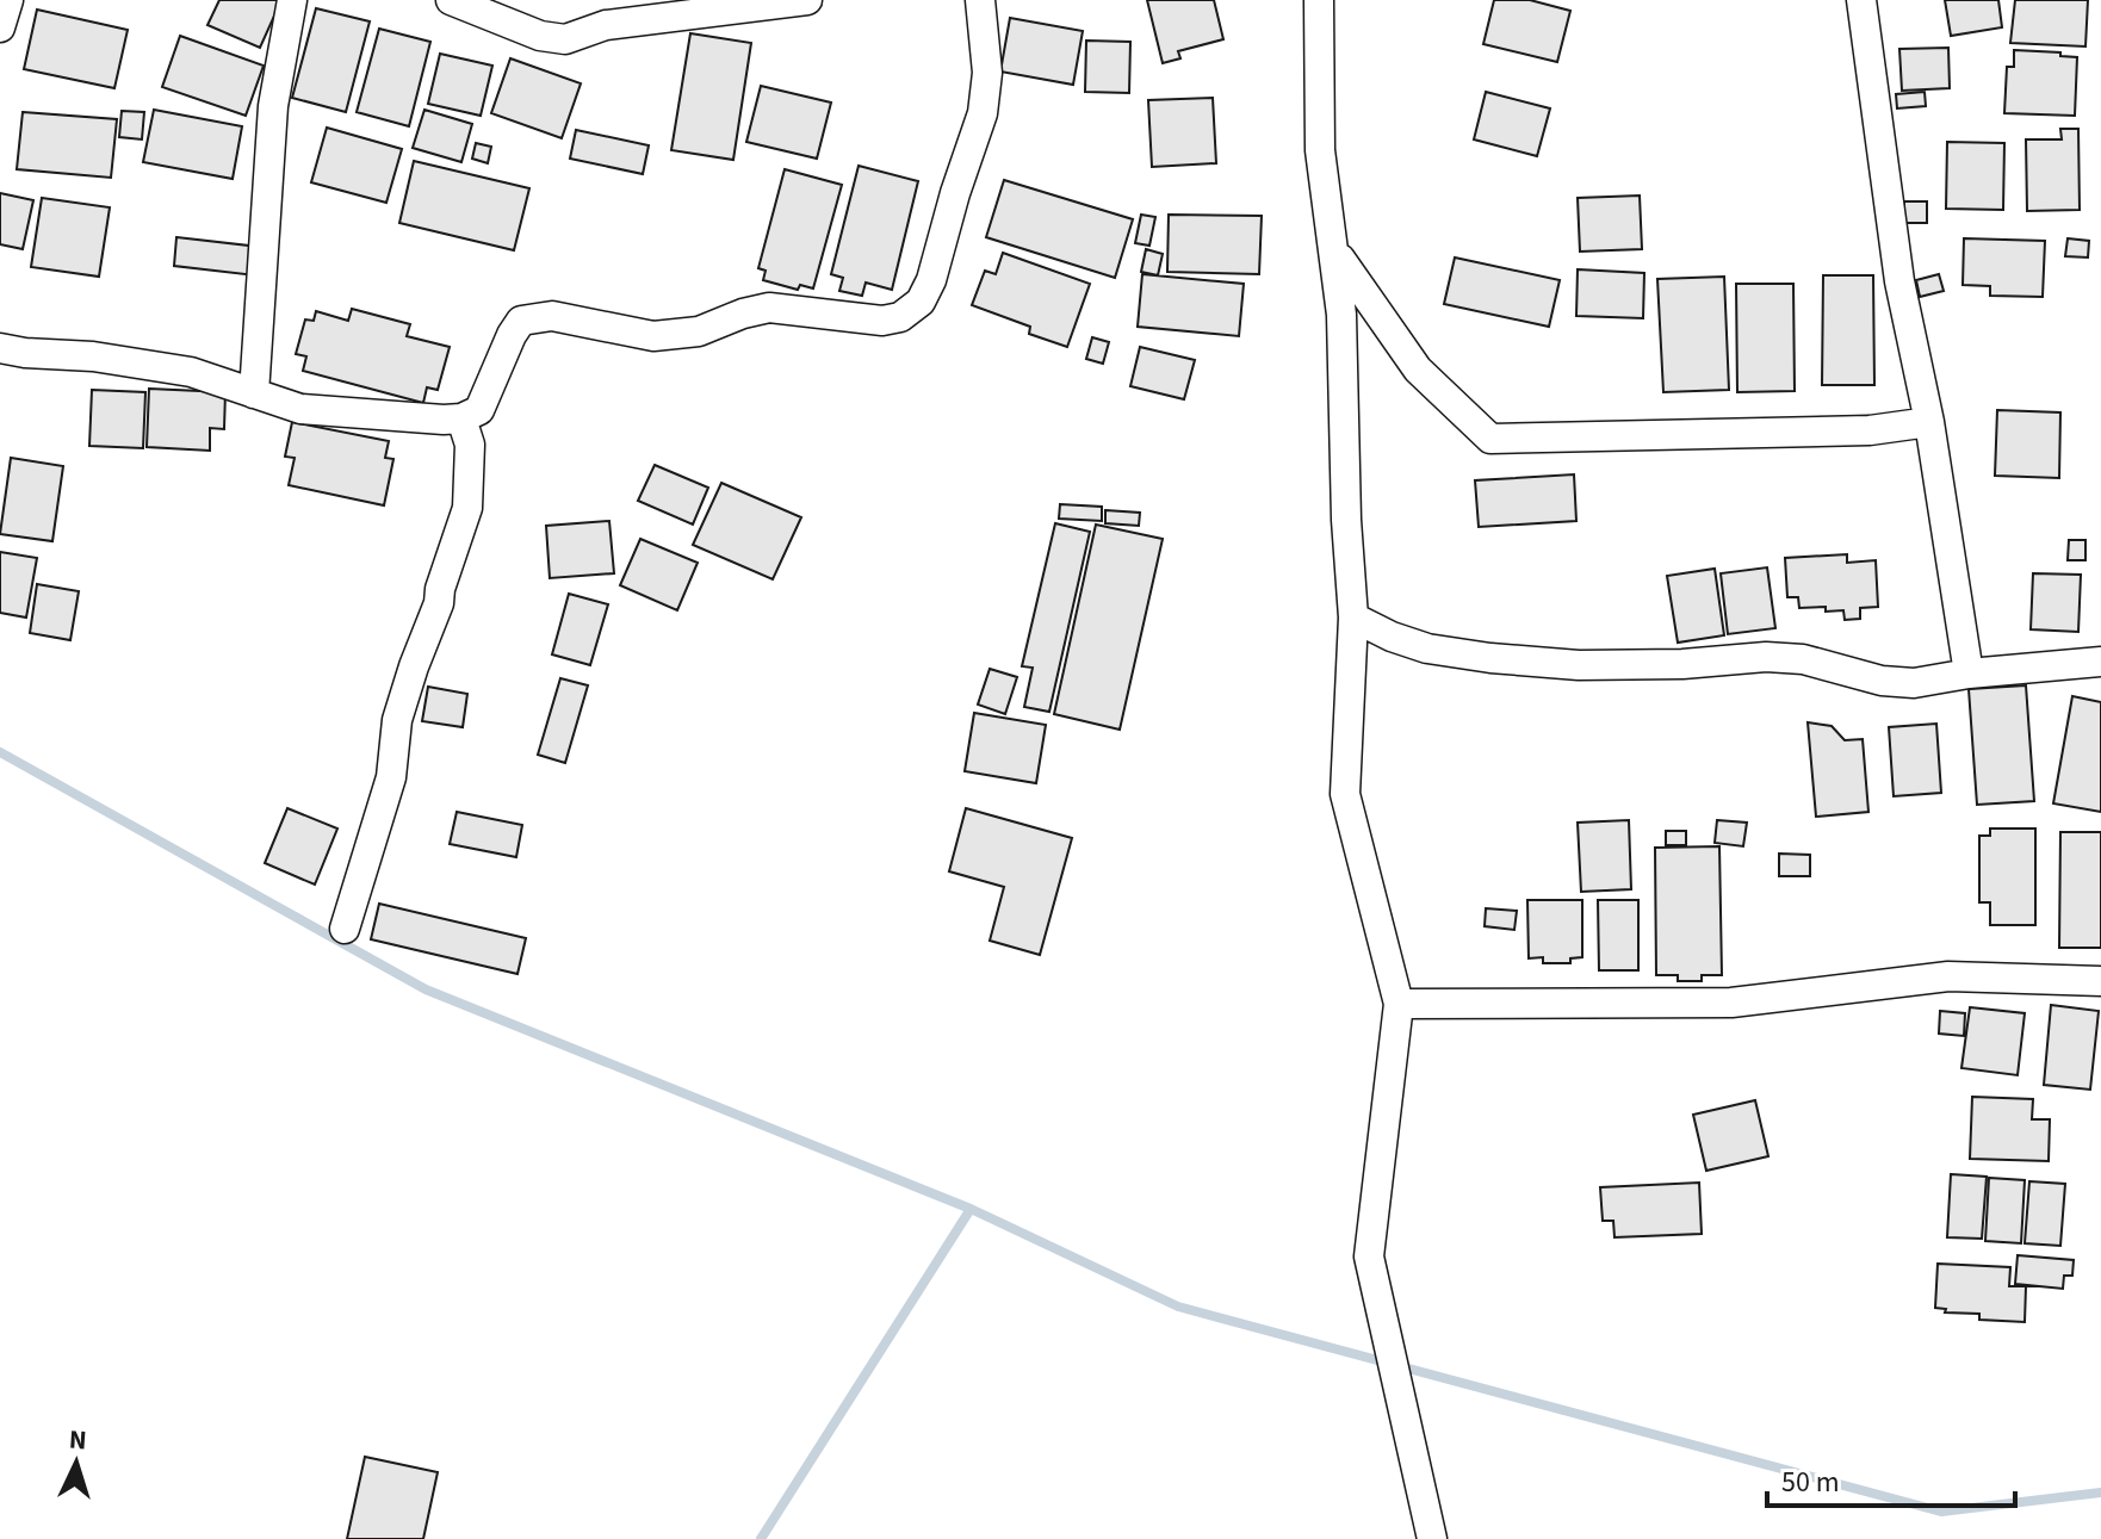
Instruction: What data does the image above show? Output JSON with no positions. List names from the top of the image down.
{
  "scale_bar": "50 m",
  "north": "top"
}
